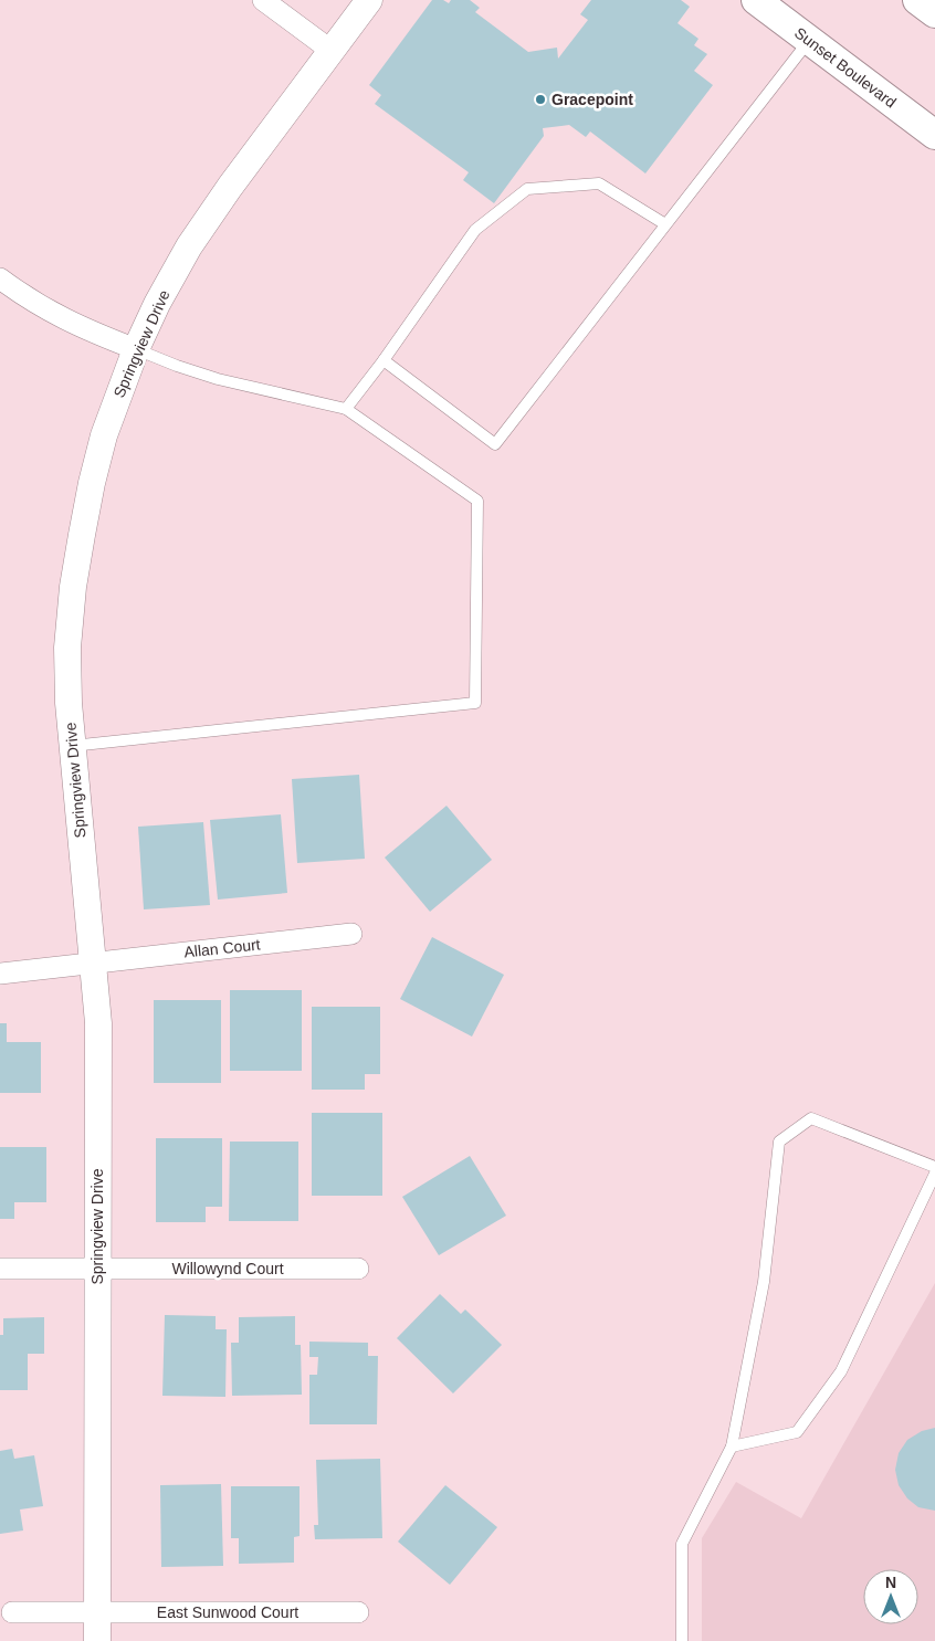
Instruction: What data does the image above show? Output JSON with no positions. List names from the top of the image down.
{
  "streets": {
    "main road": ["Sunset Boulevard"],
    "street": [
      "Springview Drive",
      "Allan Court",
      "Willowynd Court",
      "East Sunwood Court"
    ]
  },
  "crossings": [
    ["Springview Drive", "Allan Court"],
    ["Springview Drive", "Willowynd Court"],
    ["Springview Drive", "East Sunwood Court"]
  ],
  "places": ["Gracepoint"],
  "north": "top"
}
